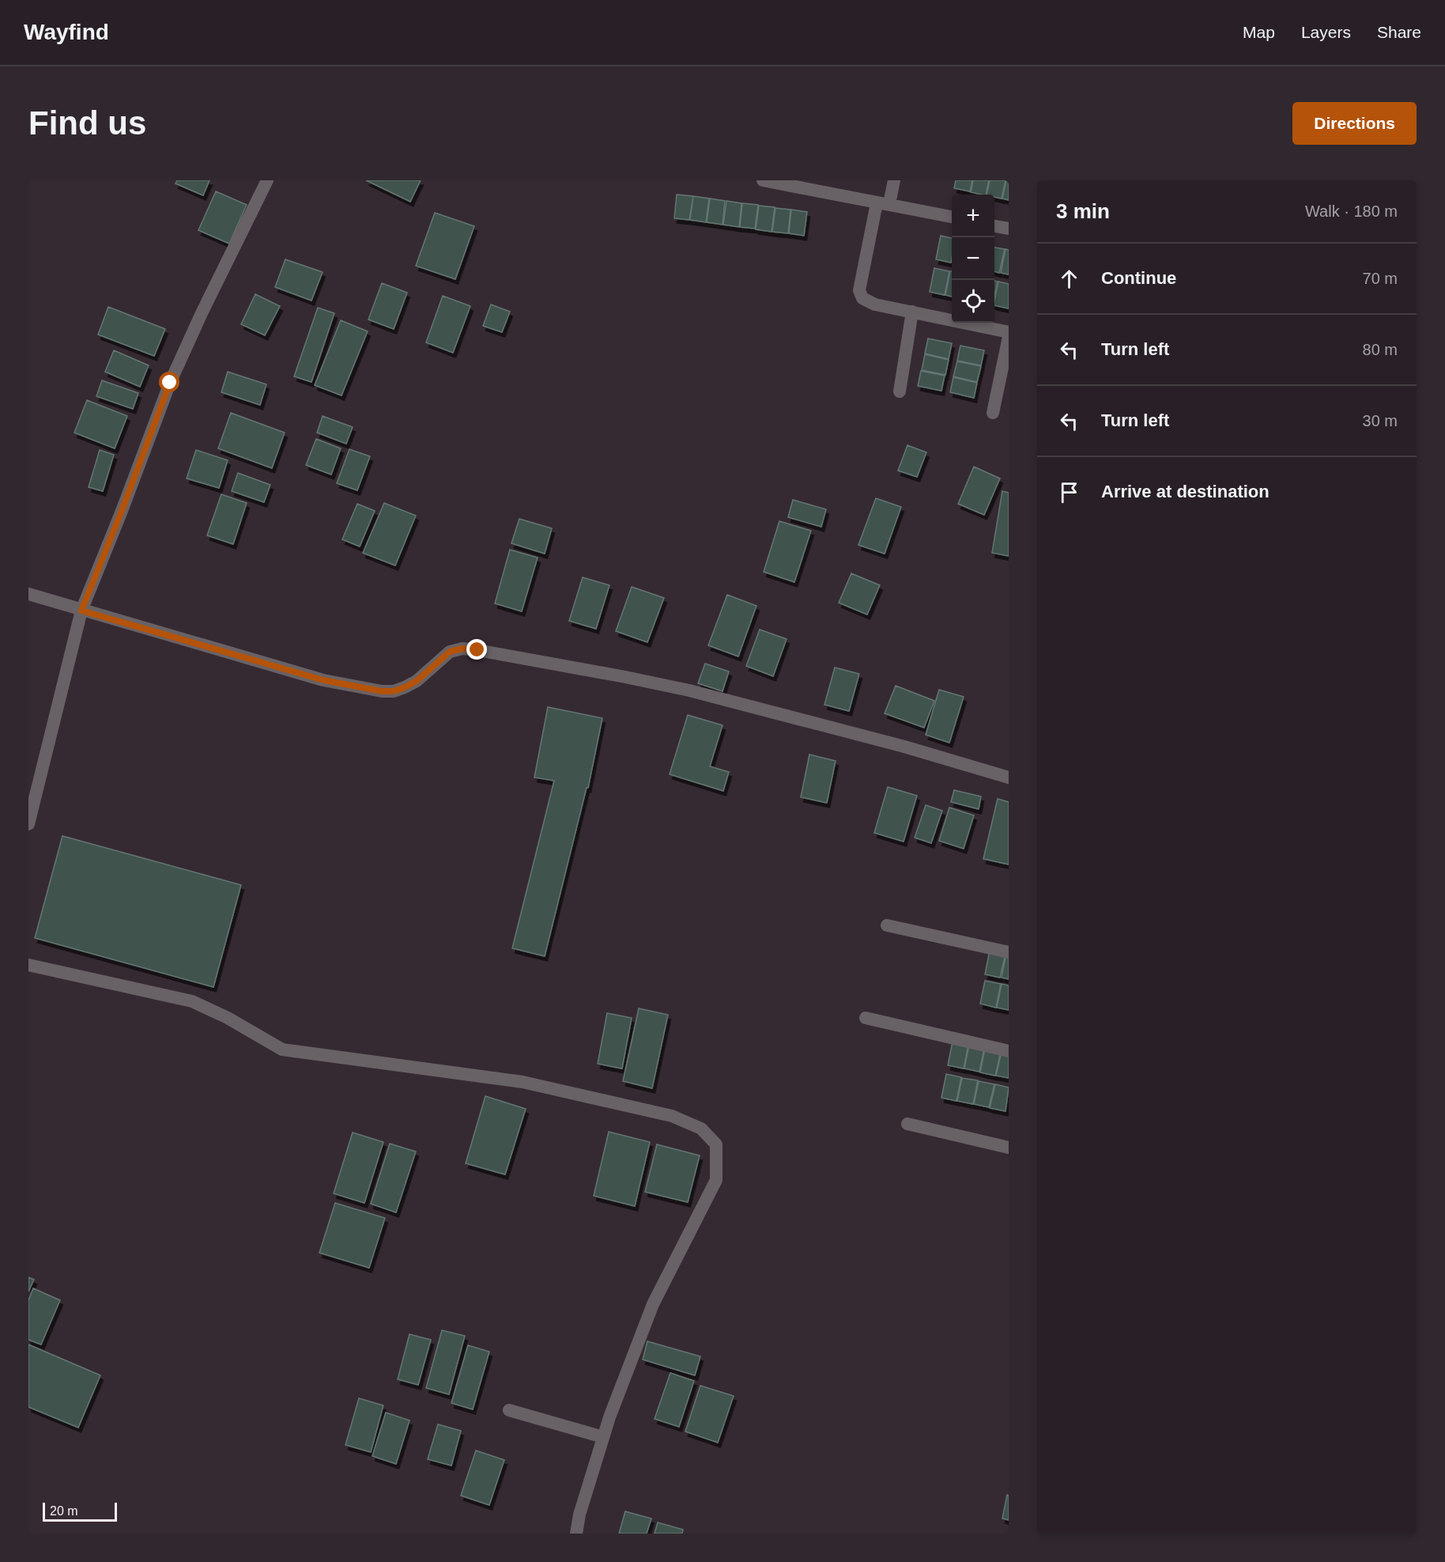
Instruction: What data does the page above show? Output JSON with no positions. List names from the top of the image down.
{
  "scale_bar": "20 m",
  "page": {
    "header": "Wayfind",
    "nav": ["Map", "Layers", "Share"],
    "buttons": "Directions",
    "title": "Find us",
    "heading": ["3 min", "Walk · 180 m"],
    "map_buttons": ["+", "−"],
    "list": [
      ["Continue", "70 m"],
      ["Turn left", "80 m"],
      ["Turn left", "30 m"],
      "Arrive at destination"
    ],
    "scale": "20 m"
  }
}
